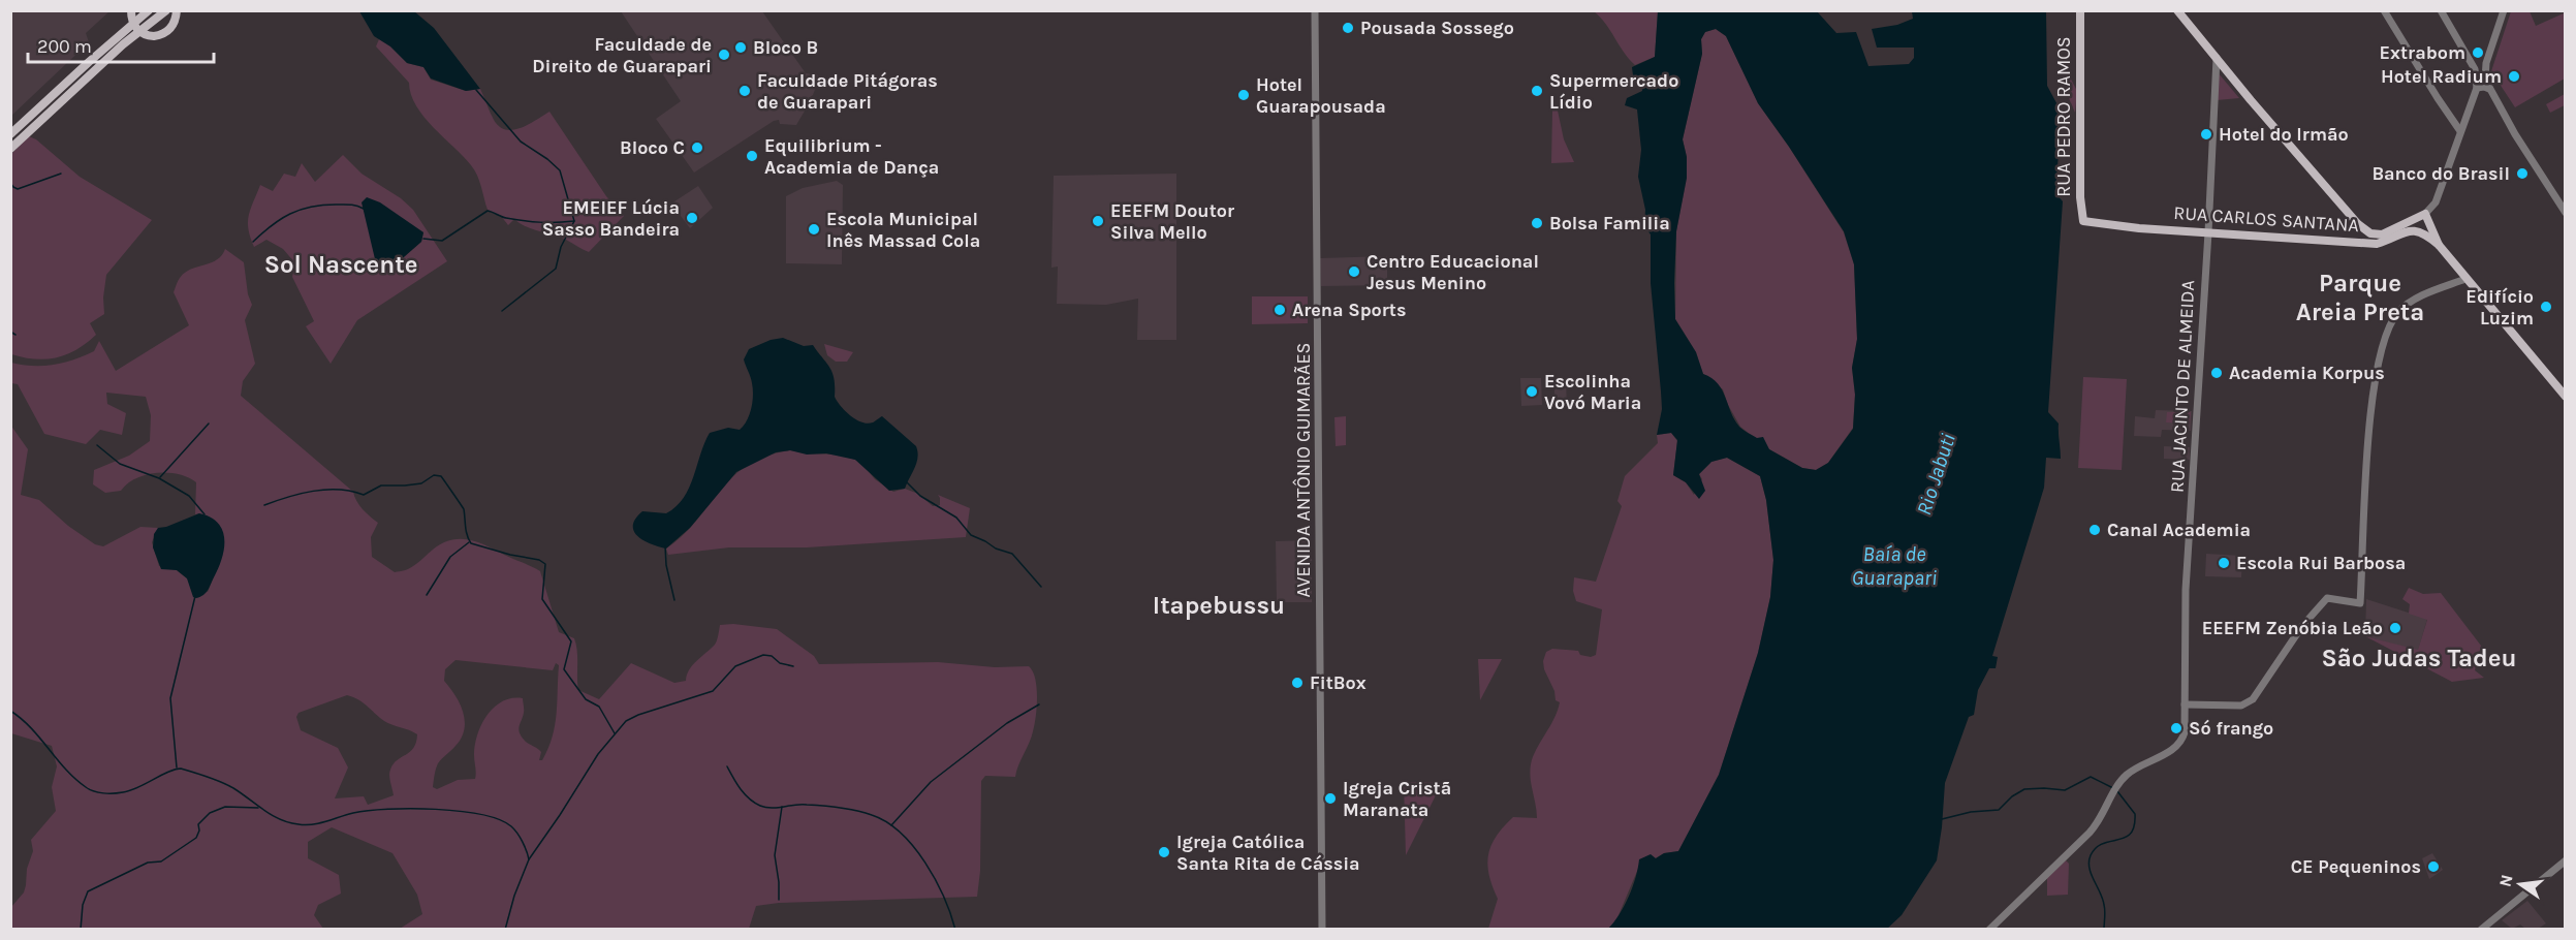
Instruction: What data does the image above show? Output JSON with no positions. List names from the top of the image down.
{
  "streets": {
    "main road": ["RUA PEDRO RAMOS", "RUA CARLOS SANTANA"],
    "street": ["RUA JACINTO DE ALMEIDA", "AVENIDA ANTÔNIO GUIMARÃES"]
  },
  "crossings": [
    ["RUA PEDRO RAMOS", "RUA CARLOS SANTANA"],
    ["RUA CARLOS SANTANA", "RUA JACINTO DE ALMEIDA"]
  ],
  "districts": [
    "Sol Nascente",
    "Parque Areia Preta",
    "Itapebussu",
    "São Judas Tadeu"
  ],
  "water": ["Rio Jabuti", "Baía de Guarapari"],
  "places": [
    "Pousada Sossego",
    "Bloco B",
    "Extrabom",
    "Faculdade de Direito de Guarapari",
    "Hotel Radium",
    "Faculdade Pitágoras de Guarapari",
    "Supermercado Lídio",
    "Hotel Guarapousada",
    "Hotel do Irmão",
    "Bloco C",
    "Equilibrium - Academia de Dança",
    "Banco do Brasil",
    "EMEIEF Lúcia Sasso Bandeira",
    "EEEFM Doutor Silva Mello",
    "Bolsa Familia",
    "Escola Municipal Inês Massad Cola",
    "Centro Educacional Jesus Menino",
    "Edifício Luzim",
    "Arena Sports",
    "Academia Korpus",
    "Escolinha Vovó Maria",
    "Canal Academia",
    "Escola Rui Barbosa",
    "EEEFM Zenóbia Leão",
    "FitBox",
    "Só frango",
    "Igreja Cristã Maranata",
    "Igreja Católica Santa Rita de Cássia",
    "CE Pequeninos"
  ],
  "scale_bar": "200 m",
  "north": "left"
}
